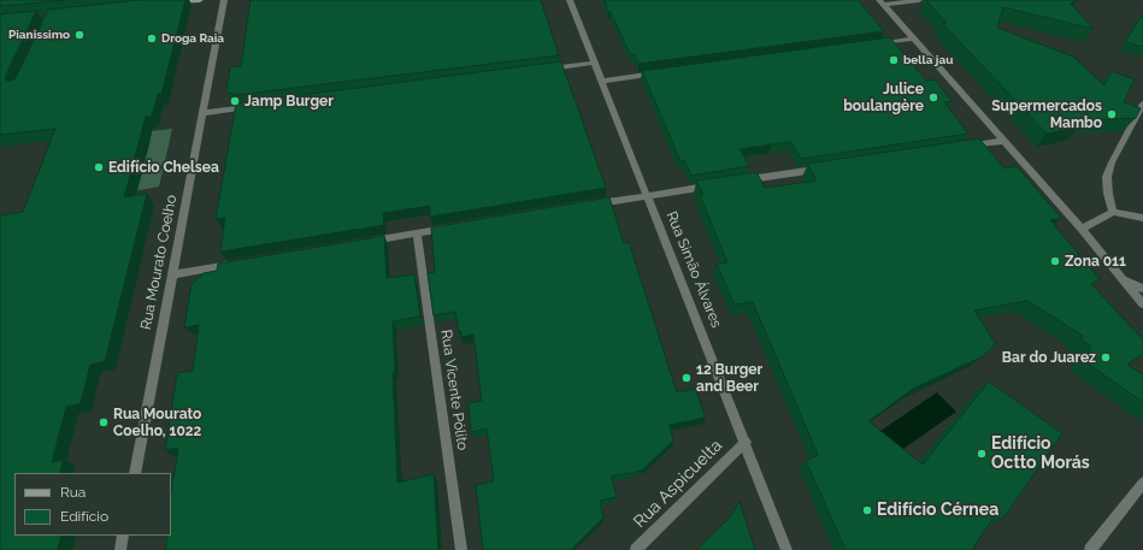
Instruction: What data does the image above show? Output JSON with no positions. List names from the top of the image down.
{
  "streets": {
    "street": [
      "Rua Mourato Coelho",
      "Rua Simão Álvares",
      "Rua Vicente Pólito",
      "Rua Aspicuelta"
    ]
  },
  "crossings": [
    ["Rua Simão Álvares", "Rua Aspicuelta"]
  ],
  "places": [
    "Pianissimo",
    "Droga Raia",
    "bella jau",
    "Julice boulangère",
    "Jamp Burger",
    "Supermercados Mambo",
    "Edifício Chelsea",
    "Zona 011",
    "Bar do Juarez",
    "12 Burger and Beer",
    "Rua Mourato Coelho, 1022",
    "Edifício Octto Morás",
    "Edifício Cérnea"
  ],
  "legend": ["Rua", "Edifício"]
}
